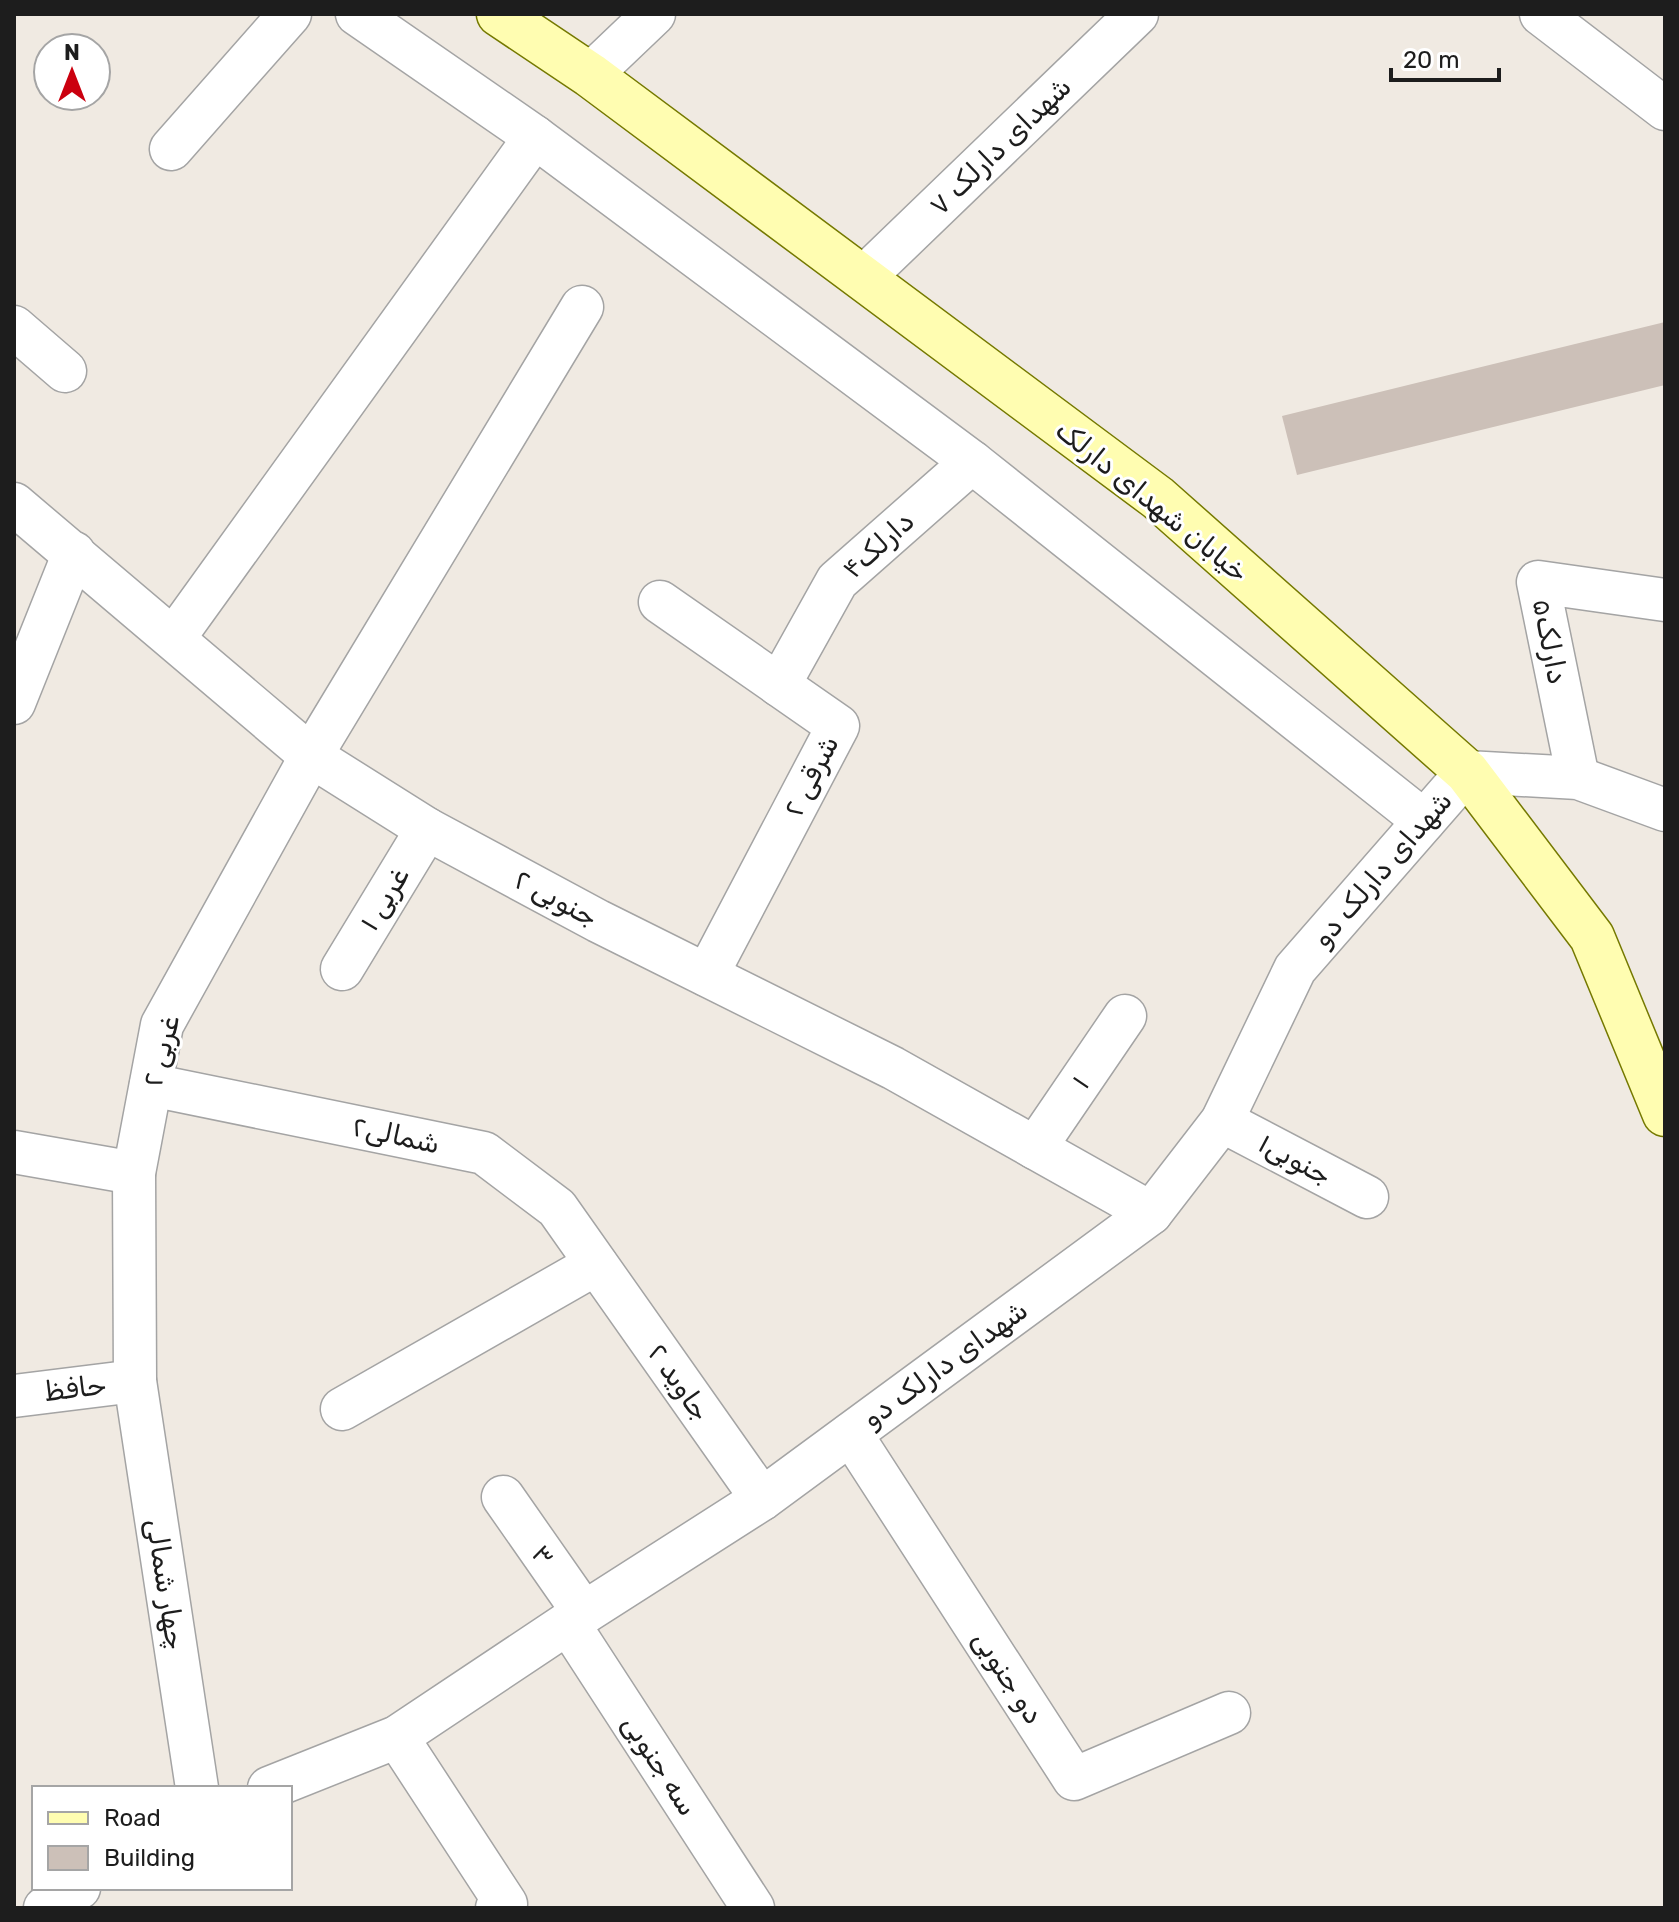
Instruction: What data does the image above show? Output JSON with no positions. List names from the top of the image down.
{
  "streets": {
    "main road": ["خیابان شهدای دارلک"],
    "street": [
      "شهدای دارلک ۷",
      "دارلک۴",
      "دارلک۵",
      "۲ شرقی",
      "شهدای دارلک دو",
      "۲ جنوبی",
      "۱ غربی",
      "۲ غربی",
      "۱",
      "شمالی۲",
      "جنوبی۱",
      "۲ جاوید",
      "حافظ",
      "۳",
      "چهار شمالی",
      "دو جنوبی",
      "سه جنوبی"
    ]
  },
  "crossings": [
    ["شهدای دارلک ۷", "خیابان شهدای دارلک"],
    ["خیابان شهدای دارلک", "شهدای دارلک دو"],
    ["دارلک۴", "۲ شرقی"],
    ["۲ شرقی", "۲ جنوبی"],
    ["شهدای دارلک دو", "۲ جنوبی"],
    ["شهدای دارلک دو", "جنوبی۱"],
    ["شهدای دارلک دو", "۲ جاوید"],
    ["شهدای دارلک دو", "۳"],
    ["شهدای دارلک دو", "دو جنوبی"],
    ["شهدای دارلک دو", "سه جنوبی"],
    ["۲ جنوبی", "۱ غربی"],
    ["۲ جنوبی", "۲ غربی"],
    ["۲ جنوبی", "۱"],
    ["۲ غربی", "شمالی۲"],
    ["۲ غربی", "حافظ"],
    ["۲ غربی", "چهار شمالی"],
    ["شمالی۲", "۲ جاوید"],
    ["حافظ", "چهار شمالی"],
    ["۳", "سه جنوبی"]
  ],
  "legend": ["Road", "Building"],
  "scale_bar": "20 m",
  "north": "top"
}
